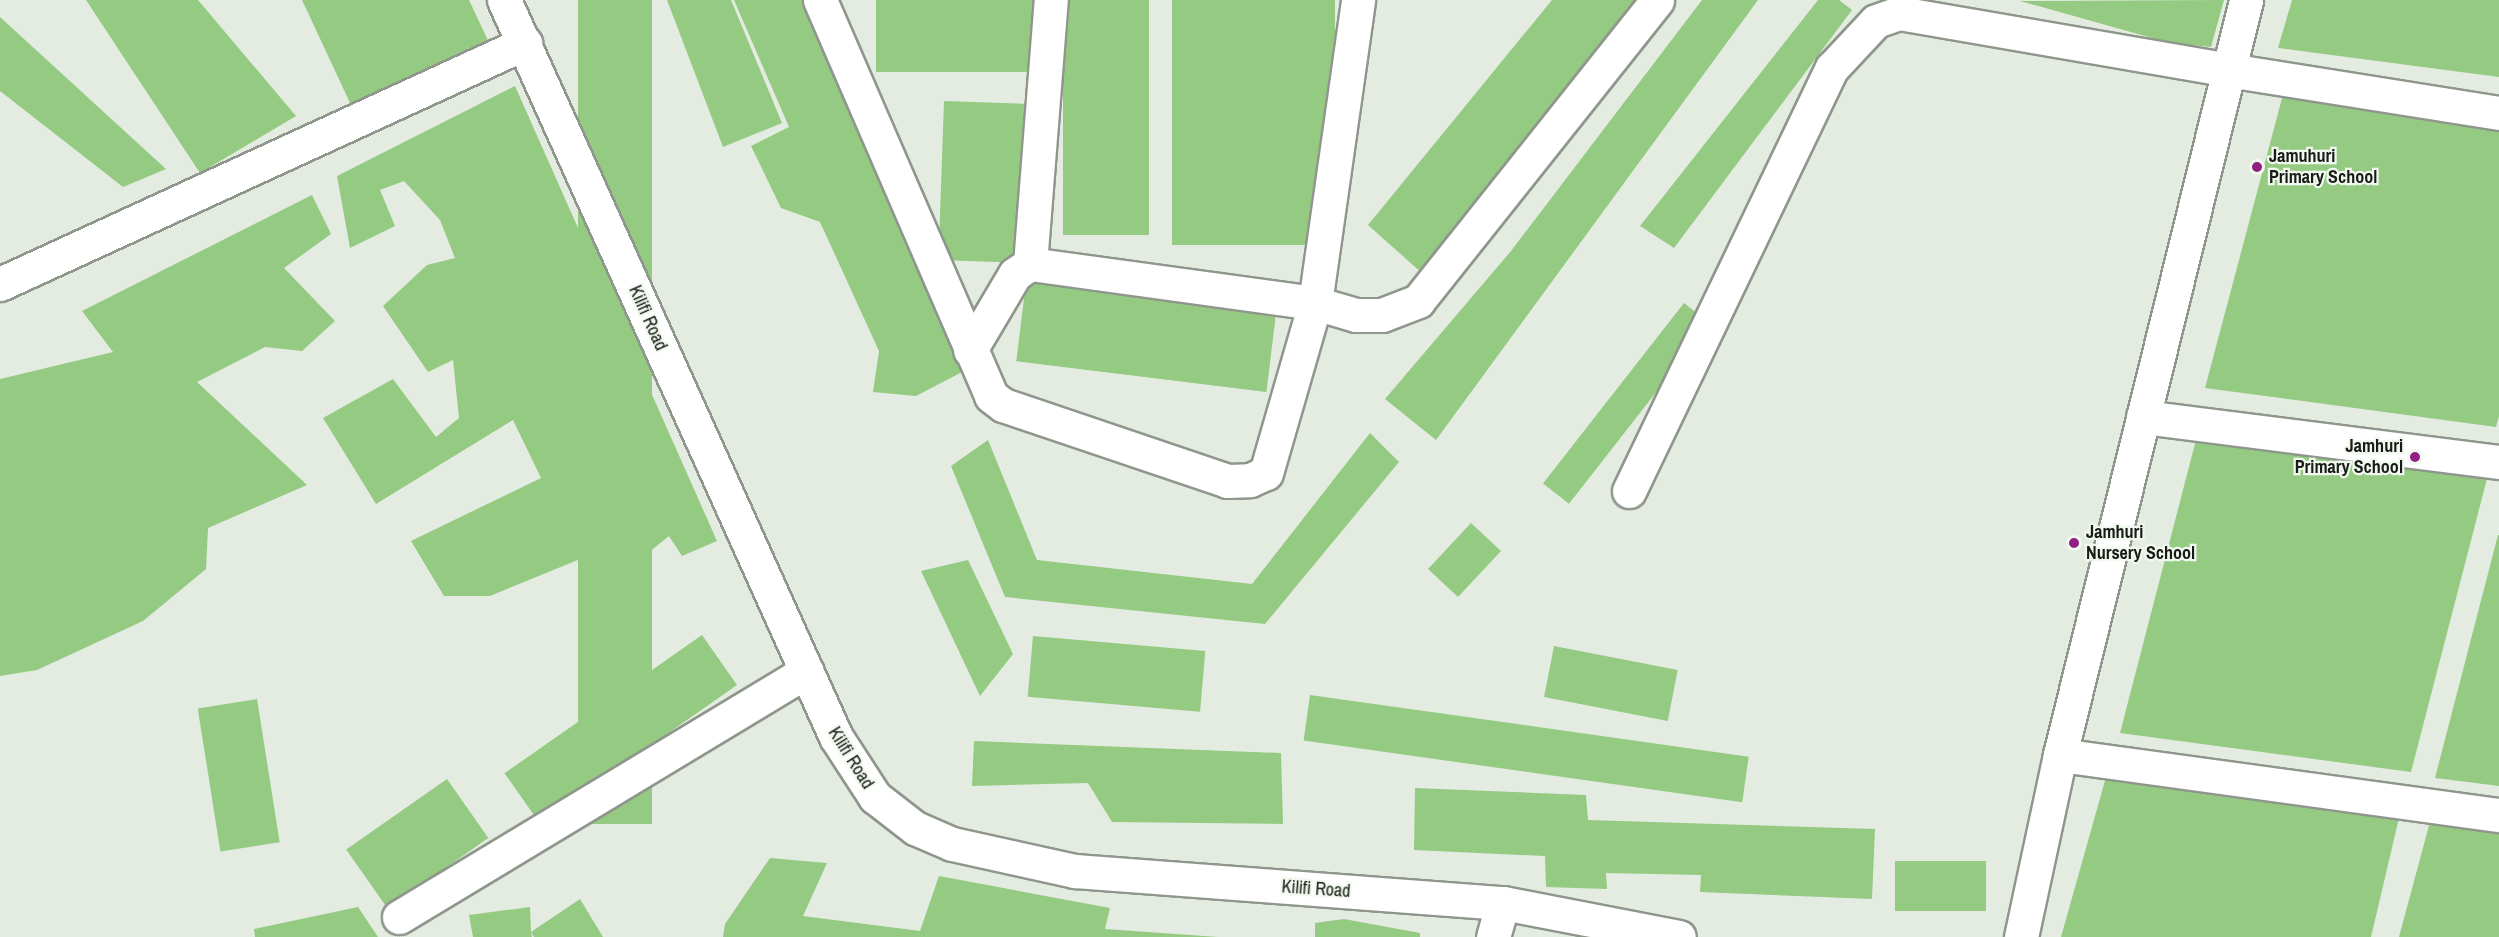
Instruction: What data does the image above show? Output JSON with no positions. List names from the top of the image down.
{
  "streets": {
    "street": ["Kilifi Road"]
  },
  "places": ["Jamuhuri Primary School", "Jamhuri Primary School", "Jamhuri Nursery School"]
}
